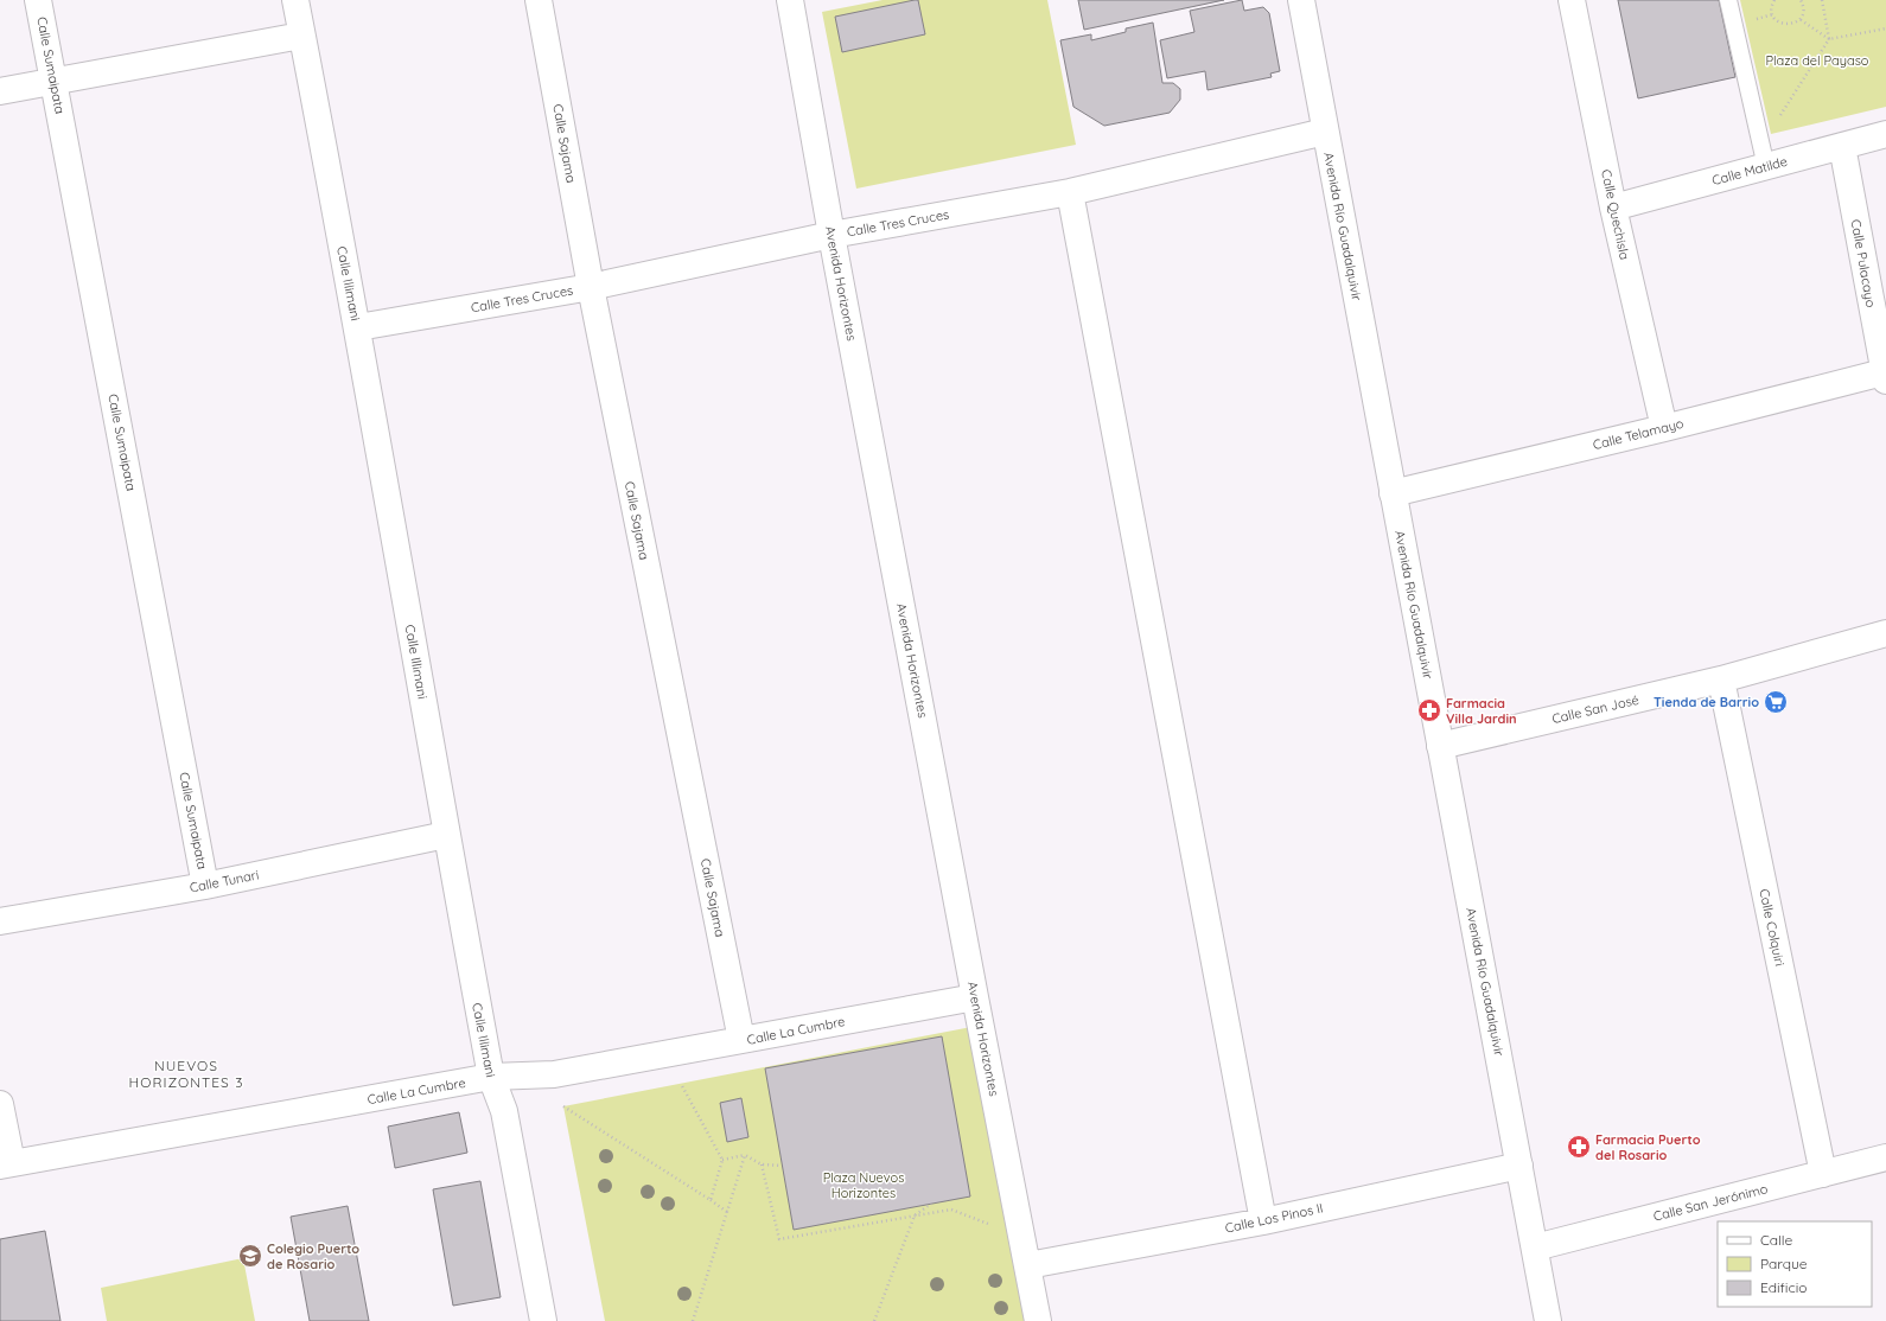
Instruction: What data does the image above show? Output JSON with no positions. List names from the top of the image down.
{
  "streets": {
    "street": [
      "Calle Sumaipata",
      "Calle Sajama",
      "Calle Matilde",
      "Calle Quechisla",
      "Calle Tres Cruces",
      "Avenida Río Guadalquivir",
      "Calle Pulacayo",
      "Calle Illimani",
      "Avenida Horizontes",
      "Calle Telamayo",
      "Calle San José",
      "Calle Tunari",
      "Calle Colquiri",
      "Calle La Cumbre",
      "Calle San Jerónimo",
      "Calle Los Pinos II"
    ]
  },
  "crossings": [
    ["Calle Sumaipata", "Calle Tunari"],
    ["Calle Sajama", "Calle Tres Cruces"],
    ["Calle Sajama", "Calle La Cumbre"],
    ["Calle Matilde", "Calle Quechisla"],
    ["Calle Matilde", "Calle Pulacayo"],
    ["Calle Quechisla", "Calle Telamayo"],
    ["Calle Tres Cruces", "Avenida Río Guadalquivir"],
    ["Calle Tres Cruces", "Calle Illimani"],
    ["Calle Tres Cruces", "Avenida Horizontes"],
    ["Avenida Río Guadalquivir", "Calle Telamayo"],
    ["Avenida Río Guadalquivir", "Calle San José"],
    ["Avenida Río Guadalquivir", "Calle San Jerónimo"],
    ["Avenida Río Guadalquivir", "Calle Los Pinos II"],
    ["Calle Pulacayo", "Calle Telamayo"],
    ["Calle Illimani", "Calle Tunari"],
    ["Calle Illimani", "Calle La Cumbre"],
    ["Avenida Horizontes", "Calle La Cumbre"],
    ["Avenida Horizontes", "Calle Los Pinos II"],
    ["Calle San José", "Calle Colquiri"],
    ["Calle Colquiri", "Calle San Jerónimo"]
  ],
  "districts": ["NUEVOS HORIZONTES 3"],
  "parks": ["Plaza del Payaso", "Plaza Nuevos Horizontes"],
  "places": {
    "supermarket": ["Tienda de Barrio"],
    "pharmacy": ["Farmacia Villa Jardin", "Farmacia Puerto del Rosario"],
    "school or university": ["Colegio Puerto de Rosario"]
  },
  "legend": ["Calle", "Parque", "Edificio"]
}
